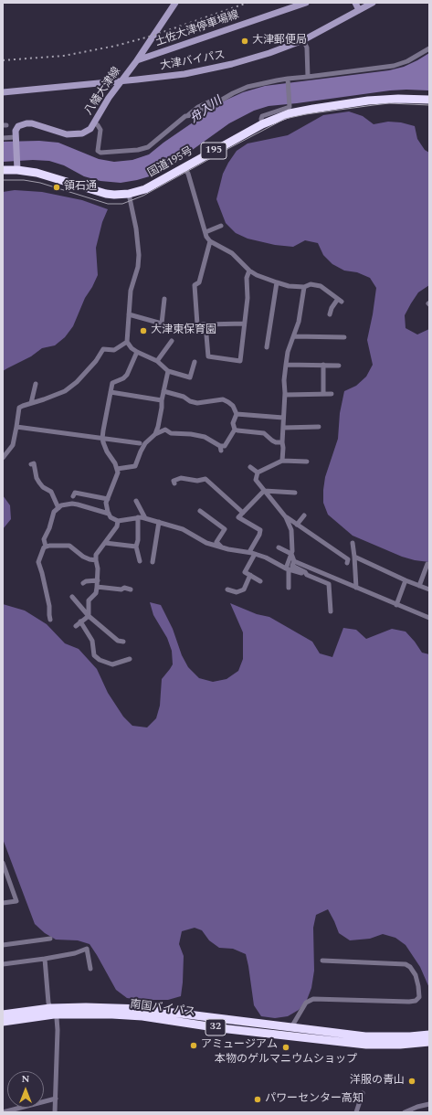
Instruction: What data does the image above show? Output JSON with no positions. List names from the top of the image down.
{
  "streets": {
    "highway": [
      "195",
      "国道195号",
      "南国バイパス",
      "32"
    ],
    "main road": ["土佐大津停車場線", "大津バイパス", "八幡大津線"]
  },
  "crossings": [
    ["土佐大津停車場線", "八幡大津線"],
    ["大津バイパス", "八幡大津線"]
  ],
  "water": ["舟入川"],
  "places": [
    "大津郵便局",
    "領石通",
    "大津東保育園",
    "アミュージアム",
    "本物のゲルマニウムショップ",
    "洋服の青山",
    "パワーセンター高知"
  ],
  "north": "top"
}
